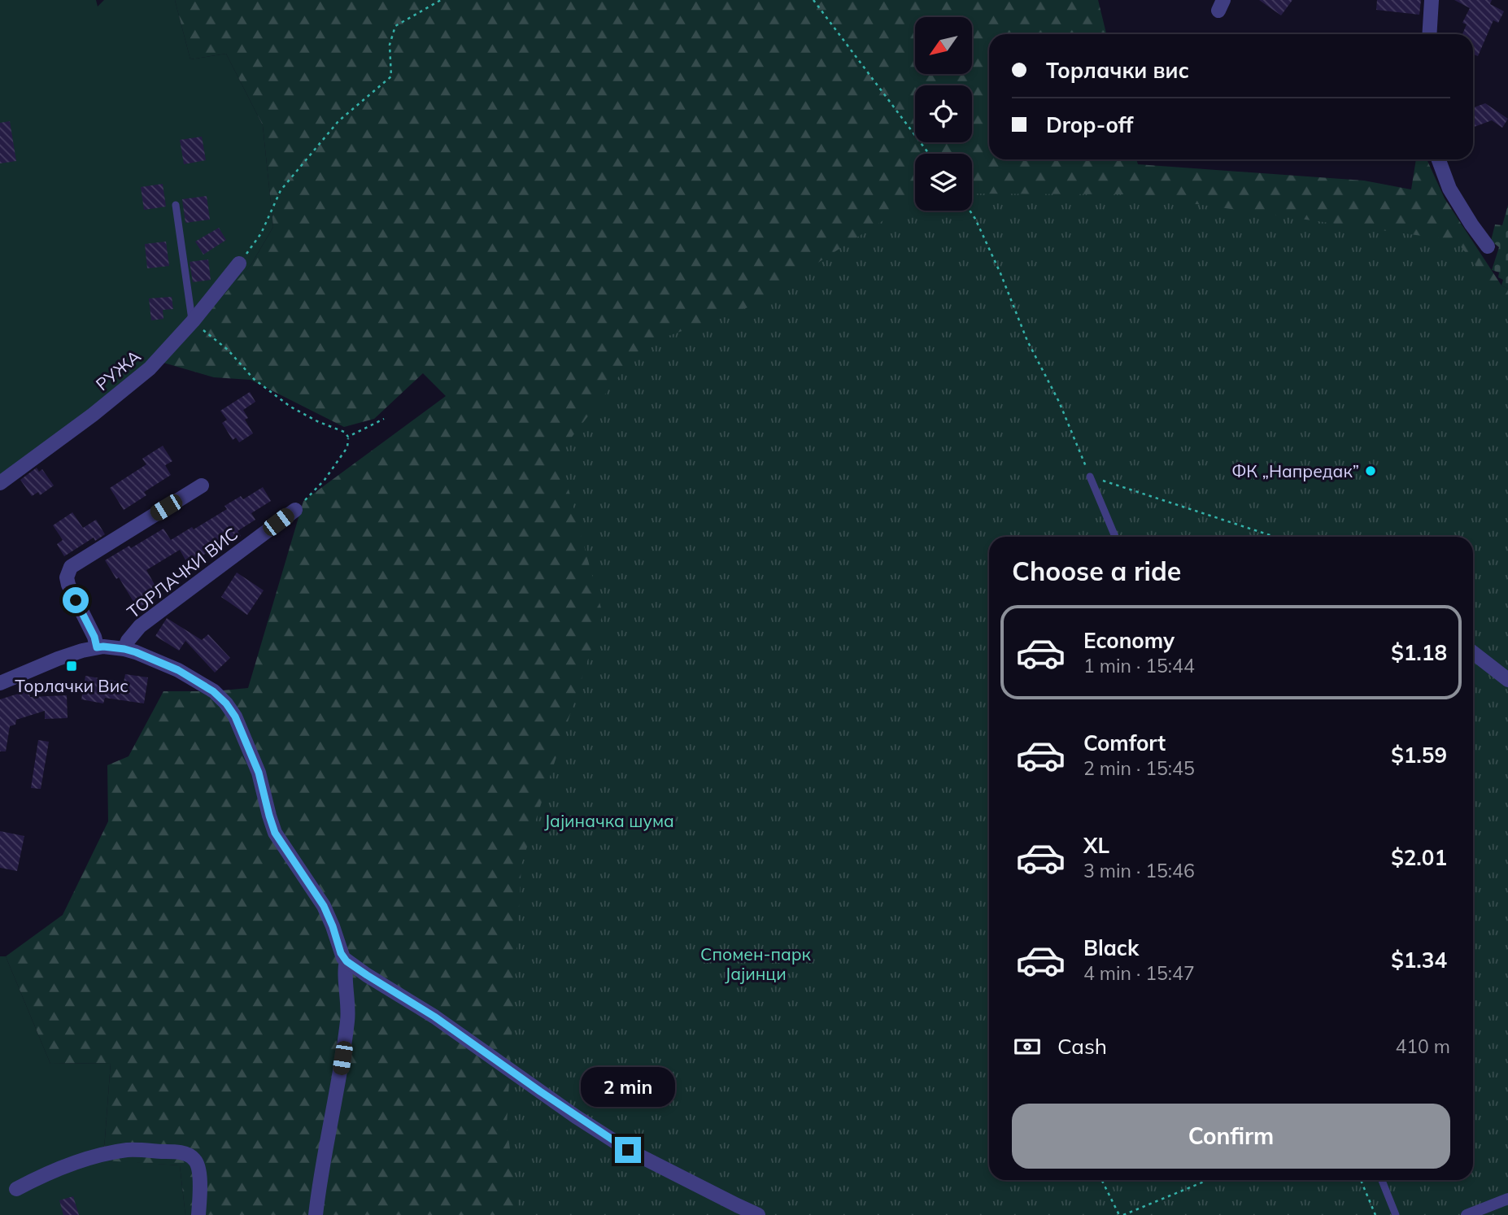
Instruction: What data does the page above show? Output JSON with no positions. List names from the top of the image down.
{
  "streets": {
    "street": ["РУЖА", "ТОРЛАЧКИ ВИС"]
  },
  "parks": ["Јајиначка шума", "Спомен-парк Јајинци"],
  "places": {
    "other": ["ФК „Напредак”"],
    "transit": ["Торлачки Вис"]
  },
  "north": "bottom left",
  "page": {
    "banner": ["Торлачки вис", "Drop-off"],
    "heading": "Choose a ride",
    "list": [
      {
        "name": "Economy",
        "note": "1 min · 15:44",
        "value": "$1.18"
      },
      {
        "name": "Comfort",
        "note": "2 min · 15:45",
        "value": "$1.59"
      },
      {
        "name": "XL",
        "note": "3 min · 15:46",
        "value": "$2.01"
      },
      {
        "name": "Black",
        "note": "4 min · 15:47",
        "value": "$1.34"
      }
    ],
    "pay": ["Cash", "410 m"],
    "bubble": "2 min",
    "buttons": "Confirm"
  }
}
